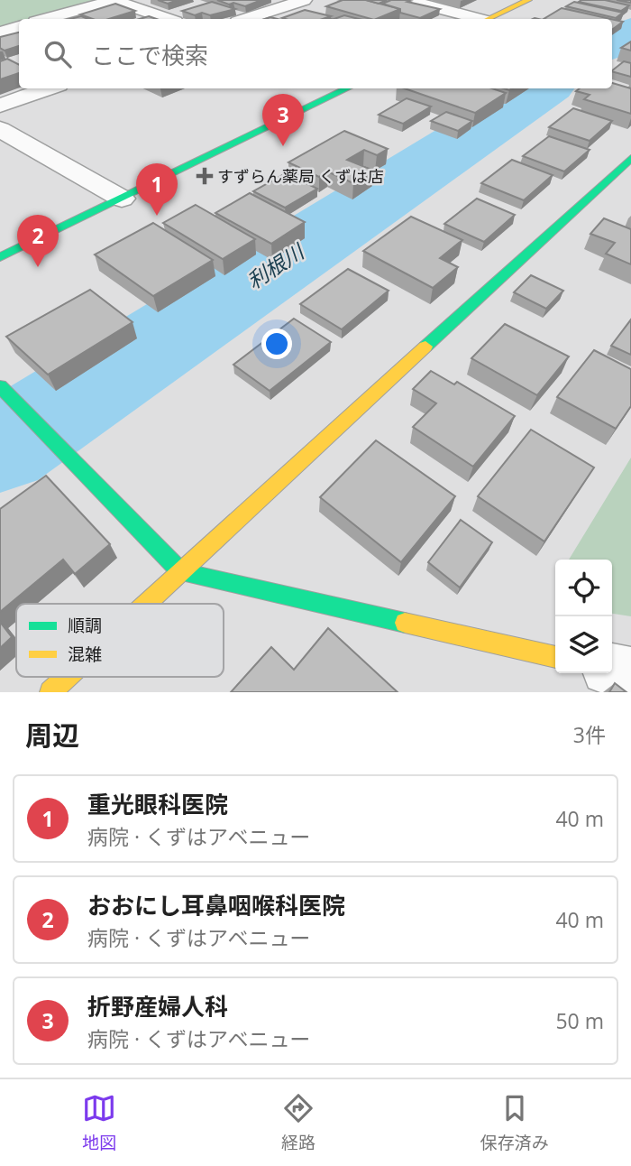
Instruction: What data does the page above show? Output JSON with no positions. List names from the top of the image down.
{
  "water": ["利根川"],
  "places": {
    "health": ["すずらん薬局 くずは店"]
  },
  "legend": ["順調", "混雑"],
  "page": {
    "search": "ここで検索",
    "pins": ["3", "1", "2"],
    "heading": ["周辺", "3件"],
    "list": [
      {
        "mark": "1",
        "name": "重光眼科医院",
        "note": "病院 · くずはアベニュー",
        "value": "40 m"
      },
      {
        "mark": "2",
        "name": "おおにし耳鼻咽喉科医院",
        "note": "病院 · くずはアベニュー",
        "value": "40 m"
      },
      {
        "mark": "3",
        "name": "折野産婦人科",
        "note": "病院 · くずはアベニュー",
        "value": "50 m"
      }
    ],
    "nav": ["地図", "経路", "保存済み"]
  }
}
